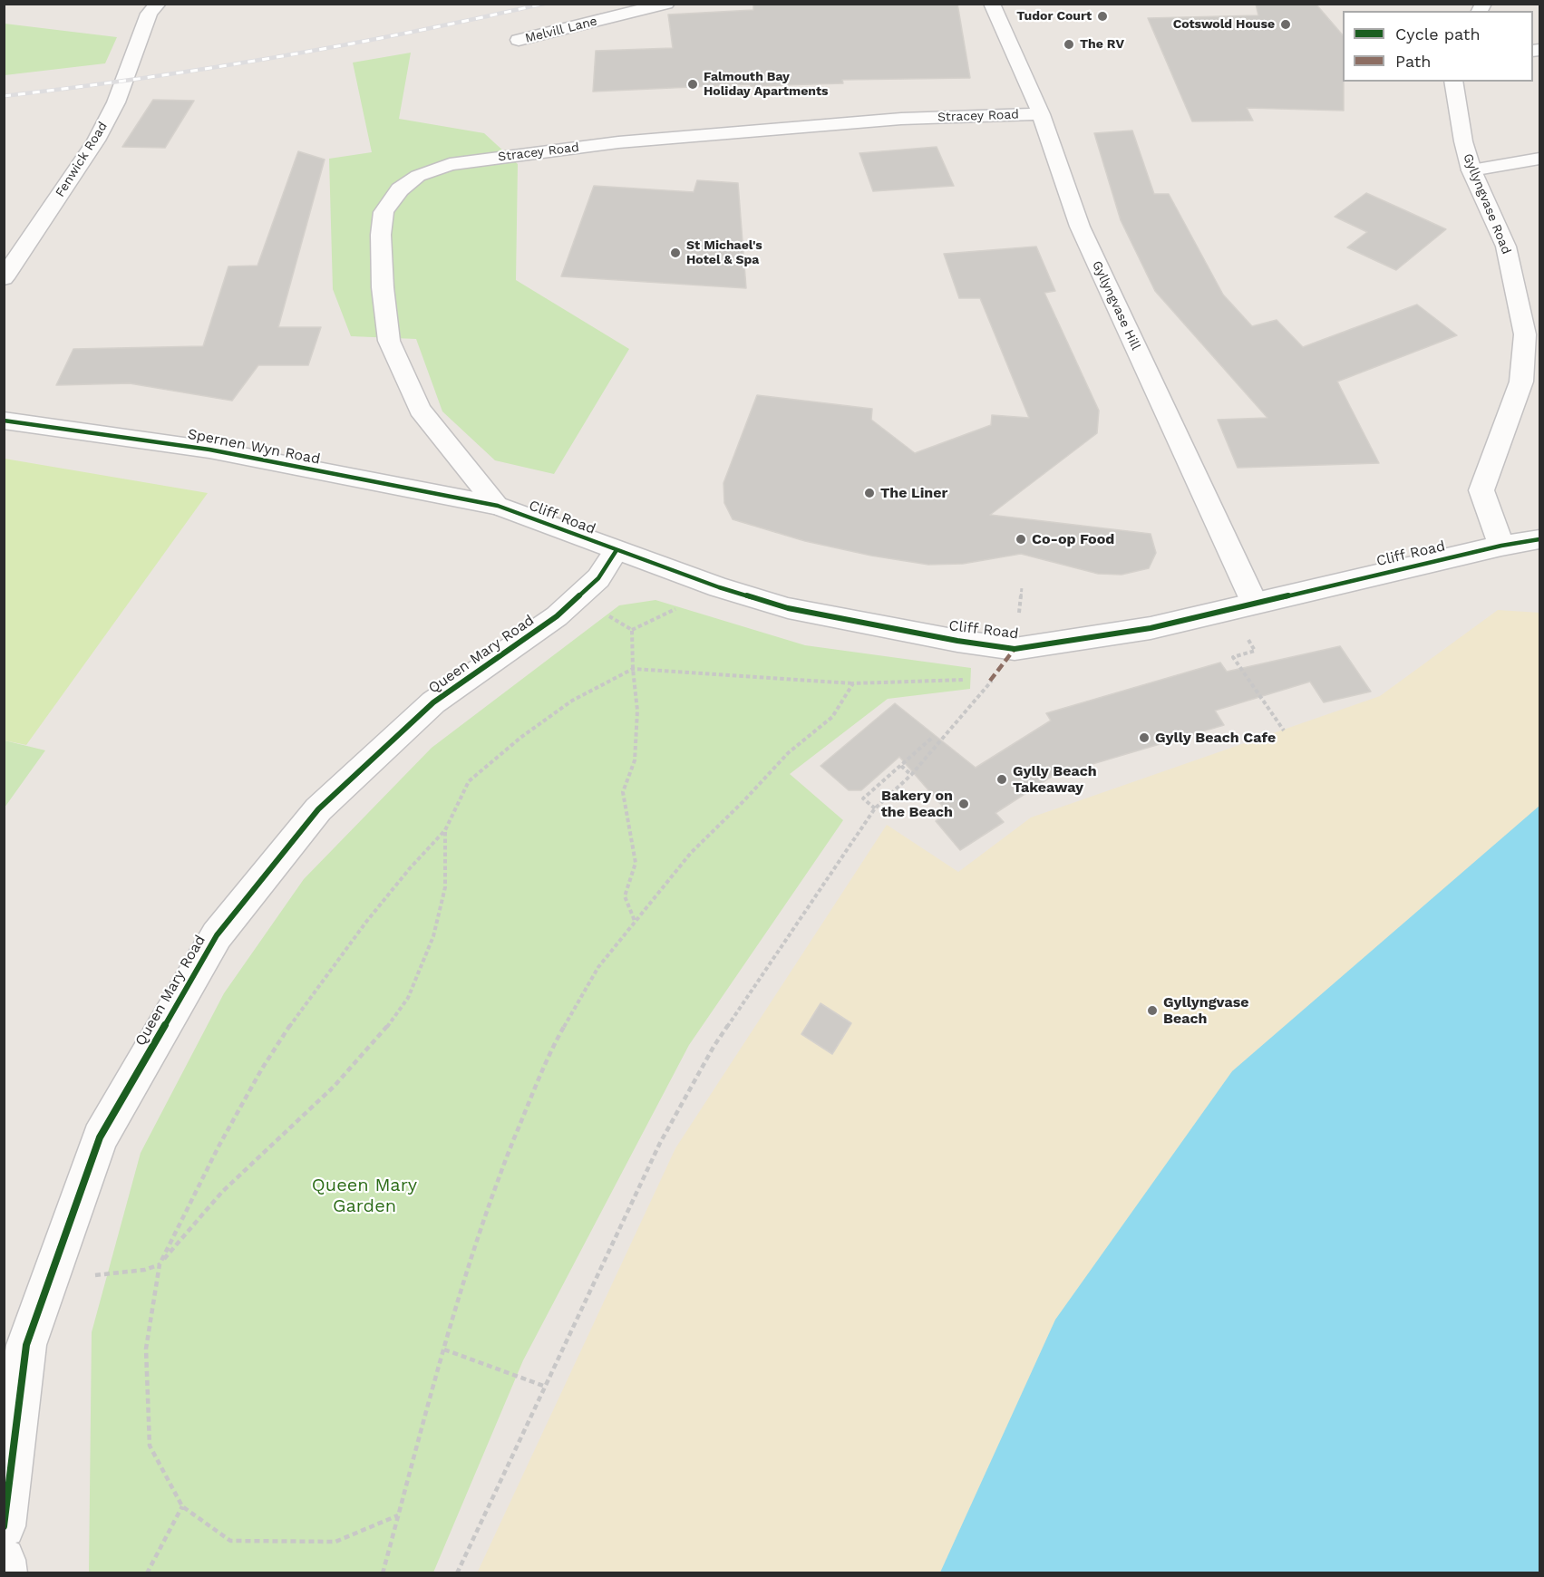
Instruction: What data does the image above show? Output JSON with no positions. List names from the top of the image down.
{
  "streets": {
    "street": [
      "Melvill Lane",
      "Stracey Road",
      "Fenwick Road",
      "Gyllyngvase Road",
      "Gyllyngvase Hill",
      "Spernen Wyn Road",
      "Cliff Road",
      "Queen Mary Road"
    ]
  },
  "crossings": [
    ["Stracey Road", "Gyllyngvase Hill"],
    ["Stracey Road", "Spernen Wyn Road"],
    ["Stracey Road", "Cliff Road"],
    ["Gyllyngvase Road", "Cliff Road"],
    ["Gyllyngvase Hill", "Cliff Road"],
    ["Spernen Wyn Road", "Cliff Road"],
    ["Cliff Road", "Queen Mary Road"]
  ],
  "parks": ["Queen Mary Garden"],
  "places": [
    "Tudor Court",
    "Cotswold House",
    "The RV",
    "Falmouth Bay Holiday Apartments",
    "St Michael's Hotel & Spa",
    "The Liner",
    "Co-op Food",
    "Gylly Beach Cafe",
    "Gylly Beach Takeaway",
    "Bakery on the Beach",
    "Gyllyngvase Beach"
  ],
  "legend": ["Cycle path", "Path"]
}
